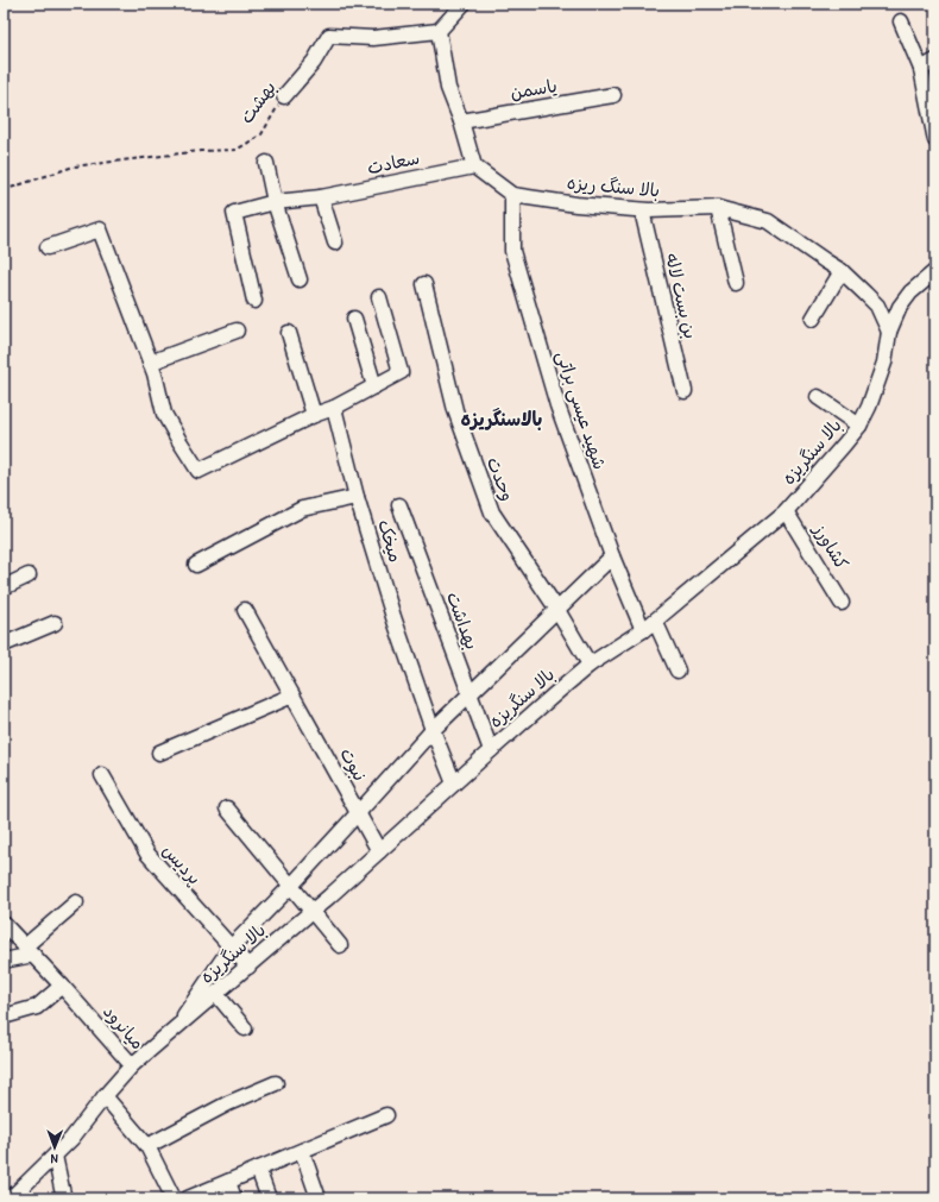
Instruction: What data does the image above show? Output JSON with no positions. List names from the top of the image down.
{
  "streets": {
    "street": [
      "یاسمن",
      "بهشت",
      "سعادت",
      "بالا سنگ ریزه",
      "بن بست لاله",
      "شهید عیسی براتی",
      "بالا سنگریزه",
      "وحدت",
      "میخک",
      "کشاورز",
      "بهداشت",
      "نبوت",
      "پردیس",
      "میانرود"
    ]
  },
  "crossings": [
    ["سعادت", "بالا سنگ ریزه"],
    ["بالا سنگ ریزه", "بن بست لاله"],
    ["بالا سنگ ریزه", "شهید عیسی براتی"],
    ["بالا سنگ ریزه", "بالا سنگریزه"],
    ["شهید عیسی براتی", "بالا سنگریزه"],
    ["بالا سنگریزه", "وحدت"],
    ["بالا سنگریزه", "میخک"],
    ["بالا سنگریزه", "کشاورز"],
    ["بالا سنگریزه", "بهداشت"],
    ["بالا سنگریزه", "نبوت"],
    ["بالا سنگریزه", "پردیس"],
    ["بالا سنگریزه", "میانرود"]
  ],
  "districts": ["بالاسنگریزه"],
  "north": "bottom"
}
